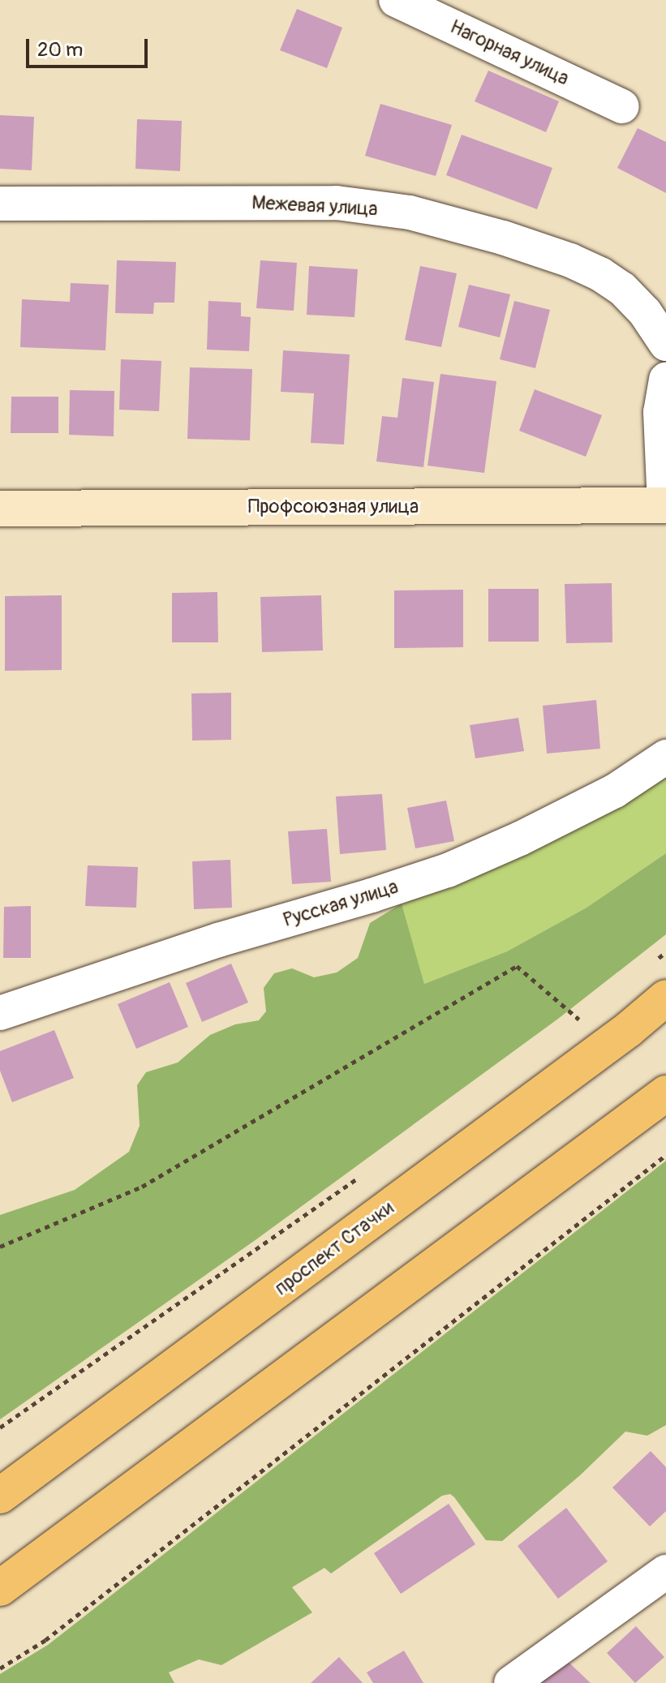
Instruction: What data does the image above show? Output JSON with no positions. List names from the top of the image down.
{
  "streets": {
    "main road": ["Профсоюзная улица", "проспект Стачки"],
    "street": ["Нагорная улица", "Межевая улица", "Русская улица"]
  },
  "scale_bar": "20 m"
}
